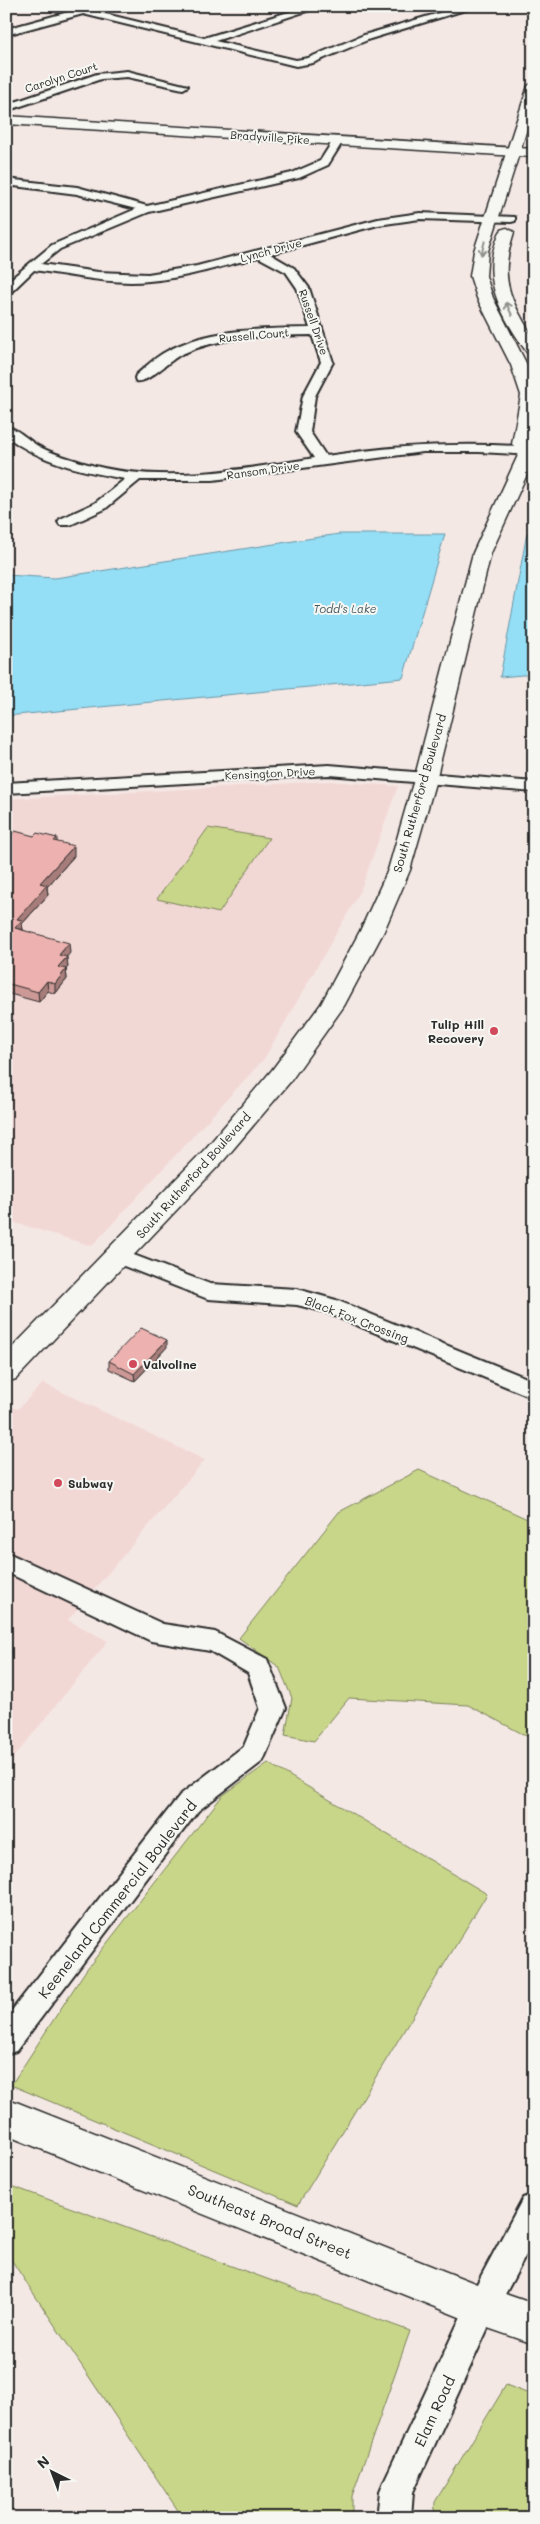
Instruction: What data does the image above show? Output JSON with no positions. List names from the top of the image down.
{
  "streets": {
    "main road": ["Bradyville Pike", "South Rutherford Boulevard", "Southeast Broad Street"],
    "street": [
      "Carolyn Court",
      "Lynch Drive",
      "Russell Drive",
      "Russell Court",
      "Ransom Drive",
      "Kensington Drive",
      "Black Fox Crossing",
      "Keeneland Commercial Boulevard",
      "Elam Road"
    ]
  },
  "crossings": [
    ["Lynch Drive", "Russell Drive"],
    ["Russell Drive", "Russell Court"],
    ["Russell Drive", "Ransom Drive"],
    ["Ransom Drive", "South Rutherford Boulevard"],
    ["Kensington Drive", "South Rutherford Boulevard"],
    ["South Rutherford Boulevard", "Black Fox Crossing"],
    ["Southeast Broad Street", "Elam Road"]
  ],
  "water": ["Todd's Lake"],
  "places": ["Tulip Hill Recovery", "Valvoline", "Subway"],
  "north": "top left"
}
